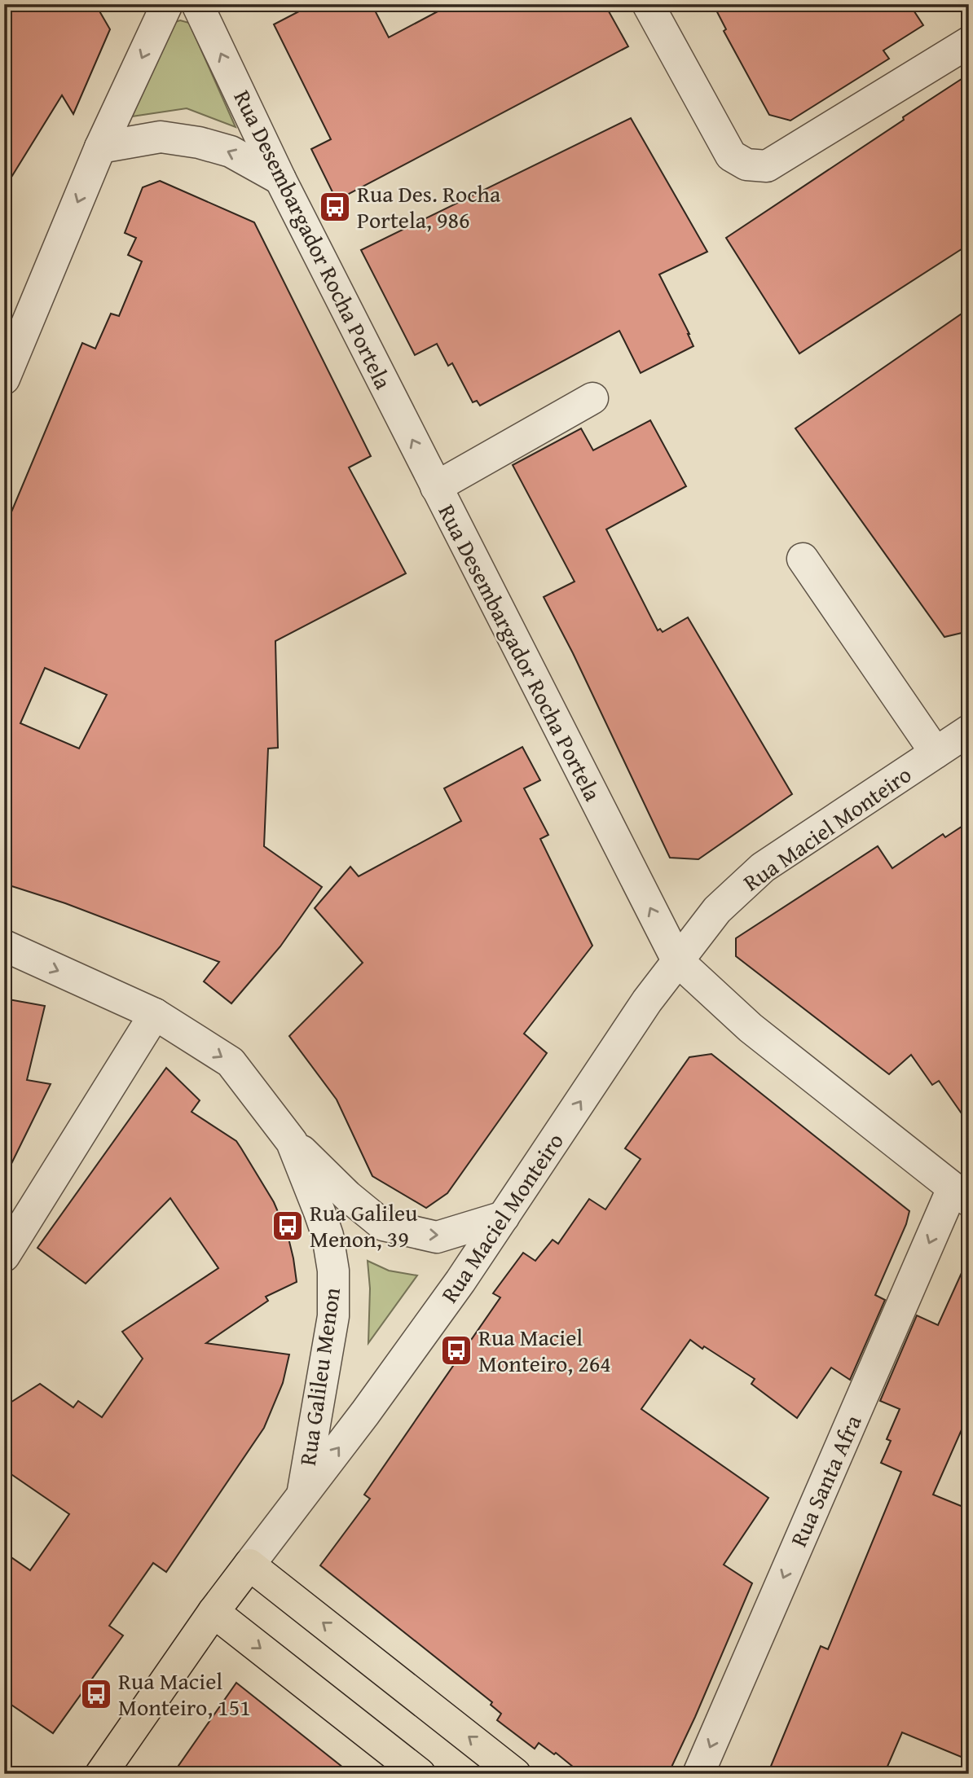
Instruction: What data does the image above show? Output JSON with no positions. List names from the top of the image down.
{
  "streets": {
    "main road": ["Rua Maciel Monteiro"],
    "street": ["Rua Desembargador Rocha Portela", "Rua Galileu Menon", "Rua Santa Afra"]
  },
  "crossings": [
    ["Rua Desembargador Rocha Portela", "Rua Maciel Monteiro"],
    ["Rua Desembargador Rocha Portela", "Rua Santa Afra"],
    ["Rua Maciel Monteiro", "Rua Galileu Menon"]
  ],
  "one_way": [
    "Rua Desembargador Rocha Portela",
    "Rua Maciel Monteiro",
    "Rua Galileu Menon",
    "Rua Santa Afra"
  ],
  "places": {
    "bus stop": [
      "Rua Des. Rocha Portela, 986",
      "Rua Galileu Menon, 39",
      "Rua Maciel Monteiro, 264",
      "Rua Maciel Monteiro, 151"
    ]
  }
}
